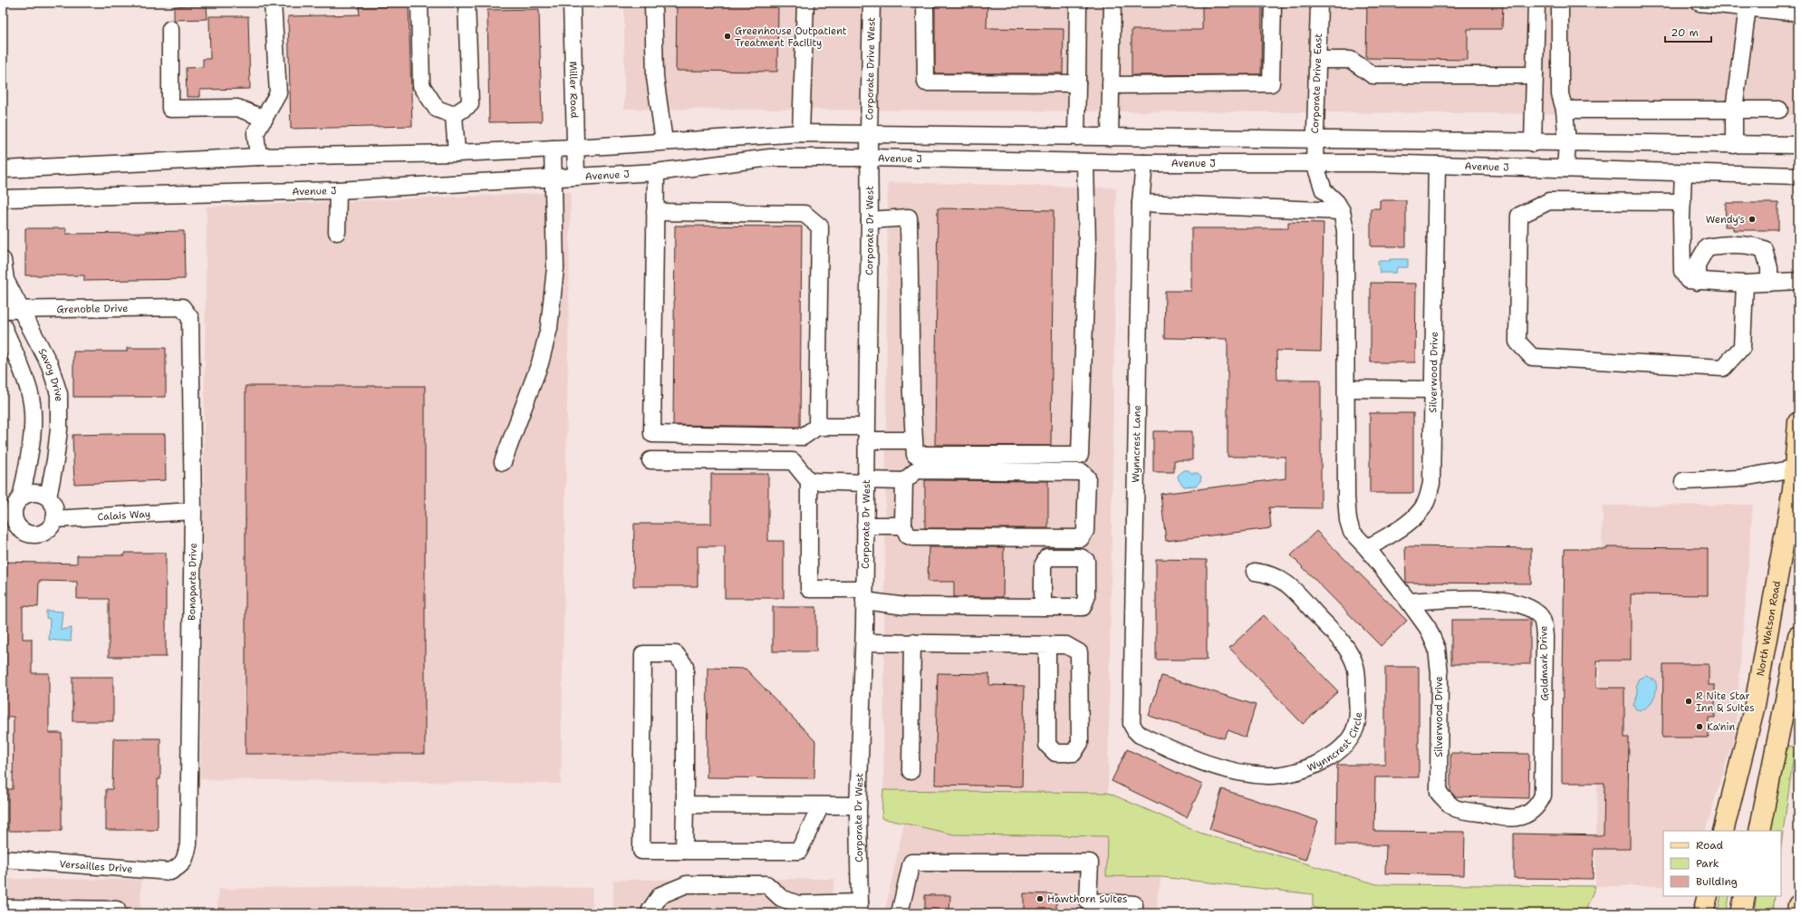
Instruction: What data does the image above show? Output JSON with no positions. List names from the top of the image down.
{
  "streets": {
    "main road": ["North Watson Road"],
    "street": [
      "Corporate Drive West",
      "Corporate Drive East",
      "Miller Road",
      "Avenue J",
      "Corporate Dr West",
      "Grenoble Drive",
      "Silverwood Drive",
      "Savoy Drive",
      "Wynncrest Lane",
      "Calais Way",
      "Bonaparte Drive",
      "Goldmark Drive",
      "Wynncrest Circle",
      "Versailles Drive"
    ]
  },
  "crossings": [
    ["Corporate Drive West", "Corporate Dr West"],
    ["Corporate Drive East", "Avenue J"],
    ["Corporate Drive East", "Silverwood Drive"],
    ["Miller Road", "Avenue J"],
    ["Avenue J", "Corporate Dr West"],
    ["Avenue J", "Silverwood Drive"],
    ["Avenue J", "Wynncrest Lane"],
    ["Grenoble Drive", "Savoy Drive"],
    ["Grenoble Drive", "Bonaparte Drive"],
    ["Silverwood Drive", "Goldmark Drive"],
    ["Savoy Drive", "Calais Way"],
    ["Wynncrest Lane", "Wynncrest Circle"],
    ["Calais Way", "Bonaparte Drive"],
    ["Bonaparte Drive", "Versailles Drive"]
  ],
  "places": [
    "Greenhouse Outpatient Treatment Facility",
    "Wendy's",
    "R Nite Star Inn & Suites",
    "Ka'nin",
    "Hawthorn Suites"
  ],
  "legend": ["Road", "Park", "Building"],
  "scale_bar": "20 m"
}
